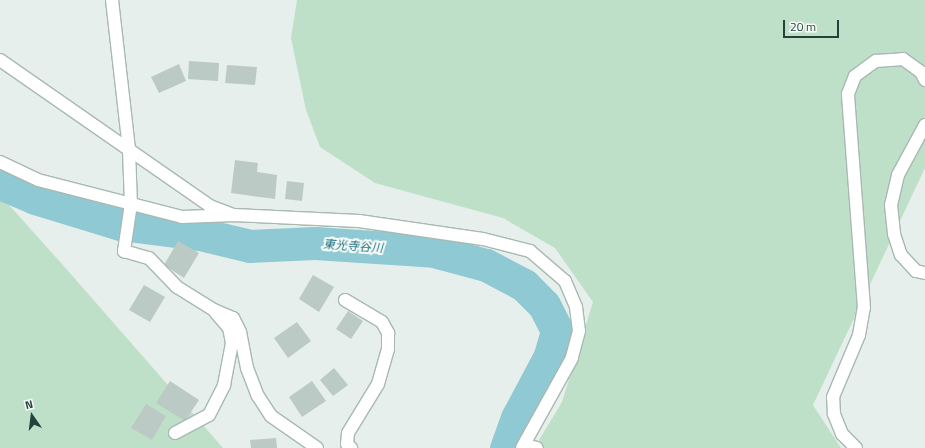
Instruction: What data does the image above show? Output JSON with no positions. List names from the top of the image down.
{
  "water": ["東光寺谷川"],
  "scale_bar": "20 m",
  "north": "top"
}
